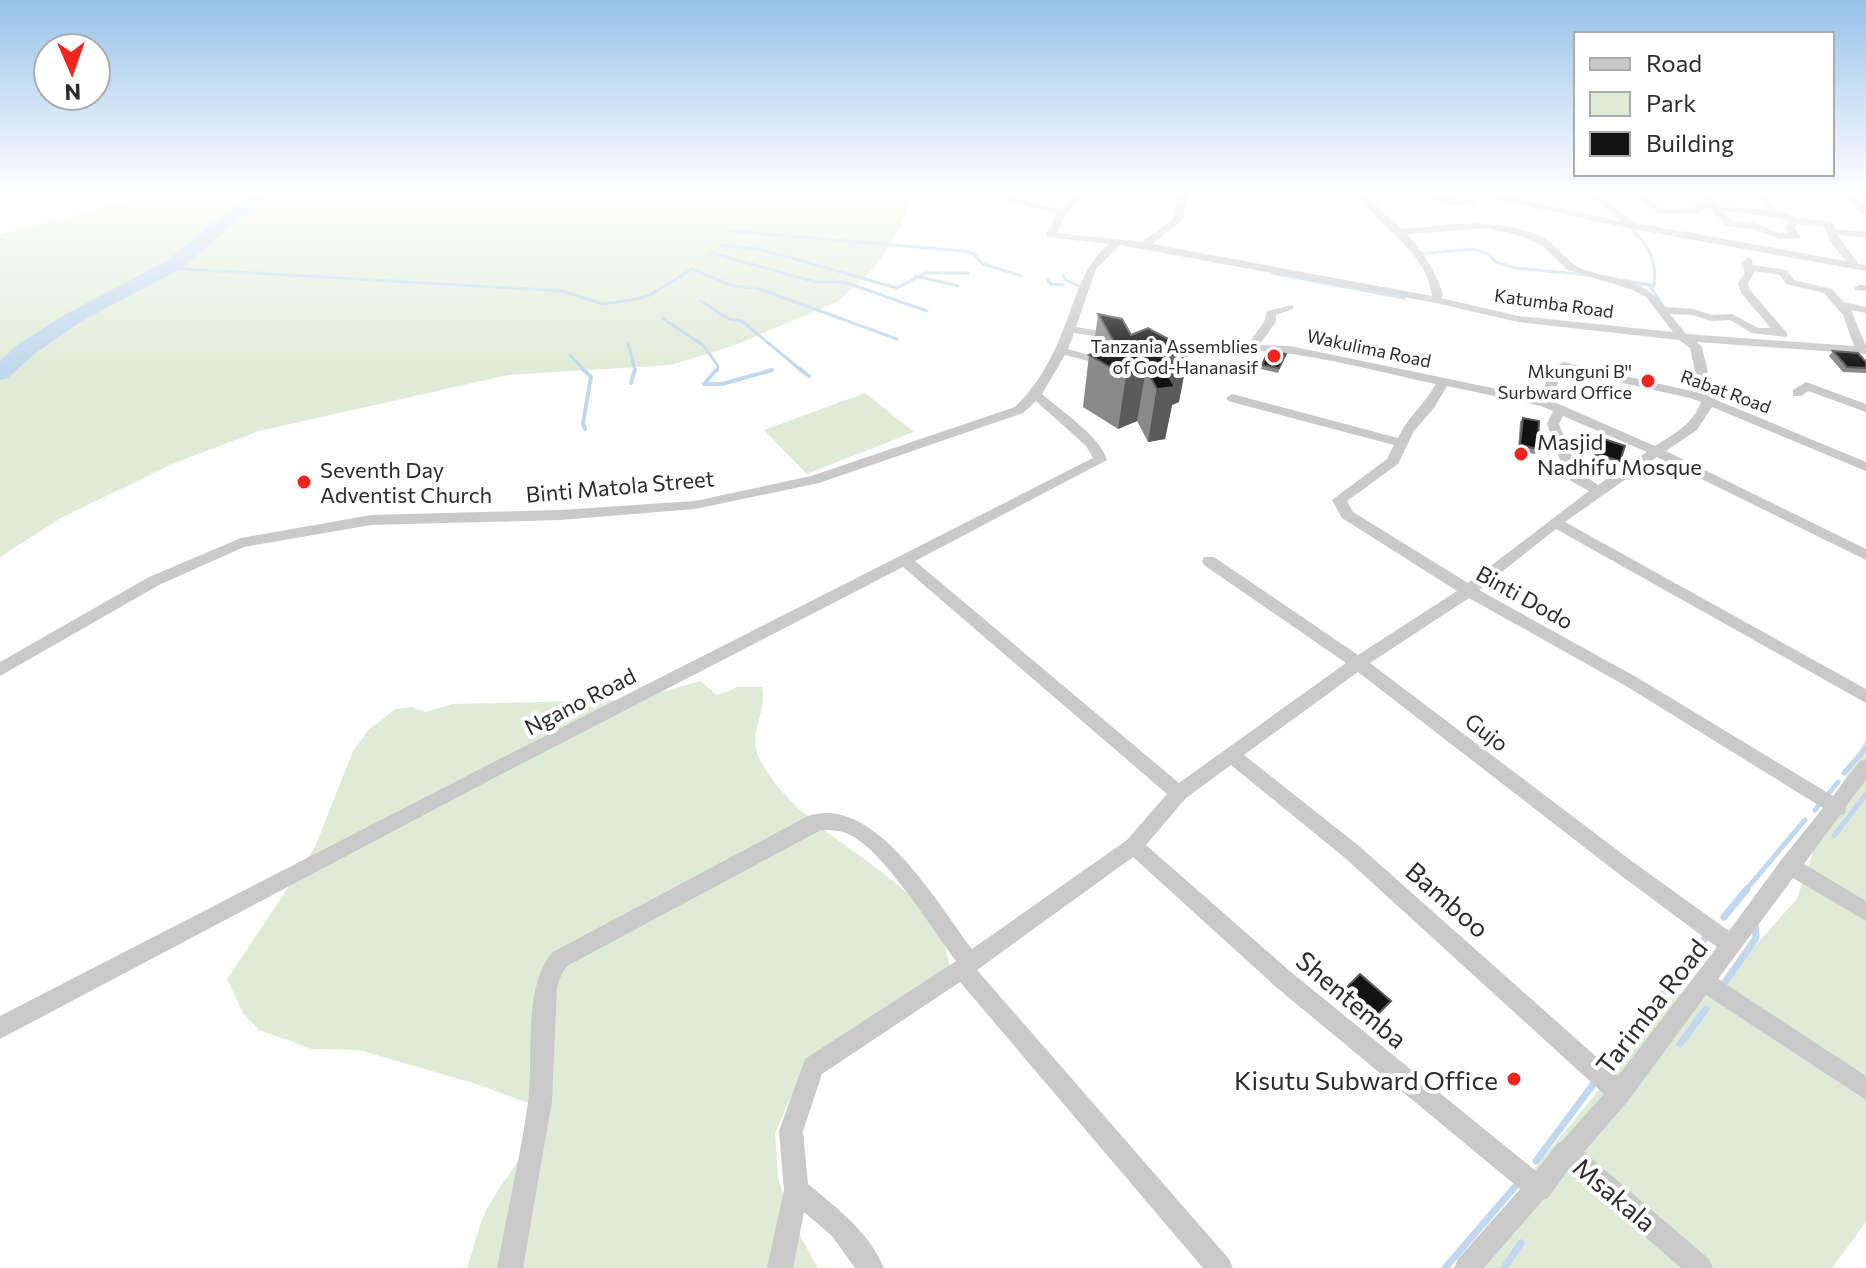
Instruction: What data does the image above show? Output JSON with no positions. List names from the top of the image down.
{
  "streets": {
    "street": [
      "Katumba Road",
      "Wakulima Road",
      "Rabat Road",
      "Binti Matola Street",
      "Binti Dodo",
      "Ngano Road",
      "Gujo",
      "Bamboo",
      "Shentemba",
      "Tarimba Road",
      "Msakala"
    ]
  },
  "crossings": [
    ["Wakulima Road", "Rabat Road"],
    ["Wakulima Road", "Binti Dodo"],
    ["Binti Matola Street", "Ngano Road"],
    ["Binti Dodo", "Tarimba Road"],
    ["Gujo", "Tarimba Road"],
    ["Bamboo", "Tarimba Road"],
    ["Shentemba", "Tarimba Road"],
    ["Tarimba Road", "Msakala"]
  ],
  "places": [
    "Tanzania Assemblies of God-Hananasif",
    "Mkunguni B'' Surbward Office",
    "Masjid Nadhifu Mosque",
    "Seventh Day Adventist Church",
    "Kisutu Subward Office"
  ],
  "legend": ["Road", "Park", "Building"],
  "north": "bottom"
}
